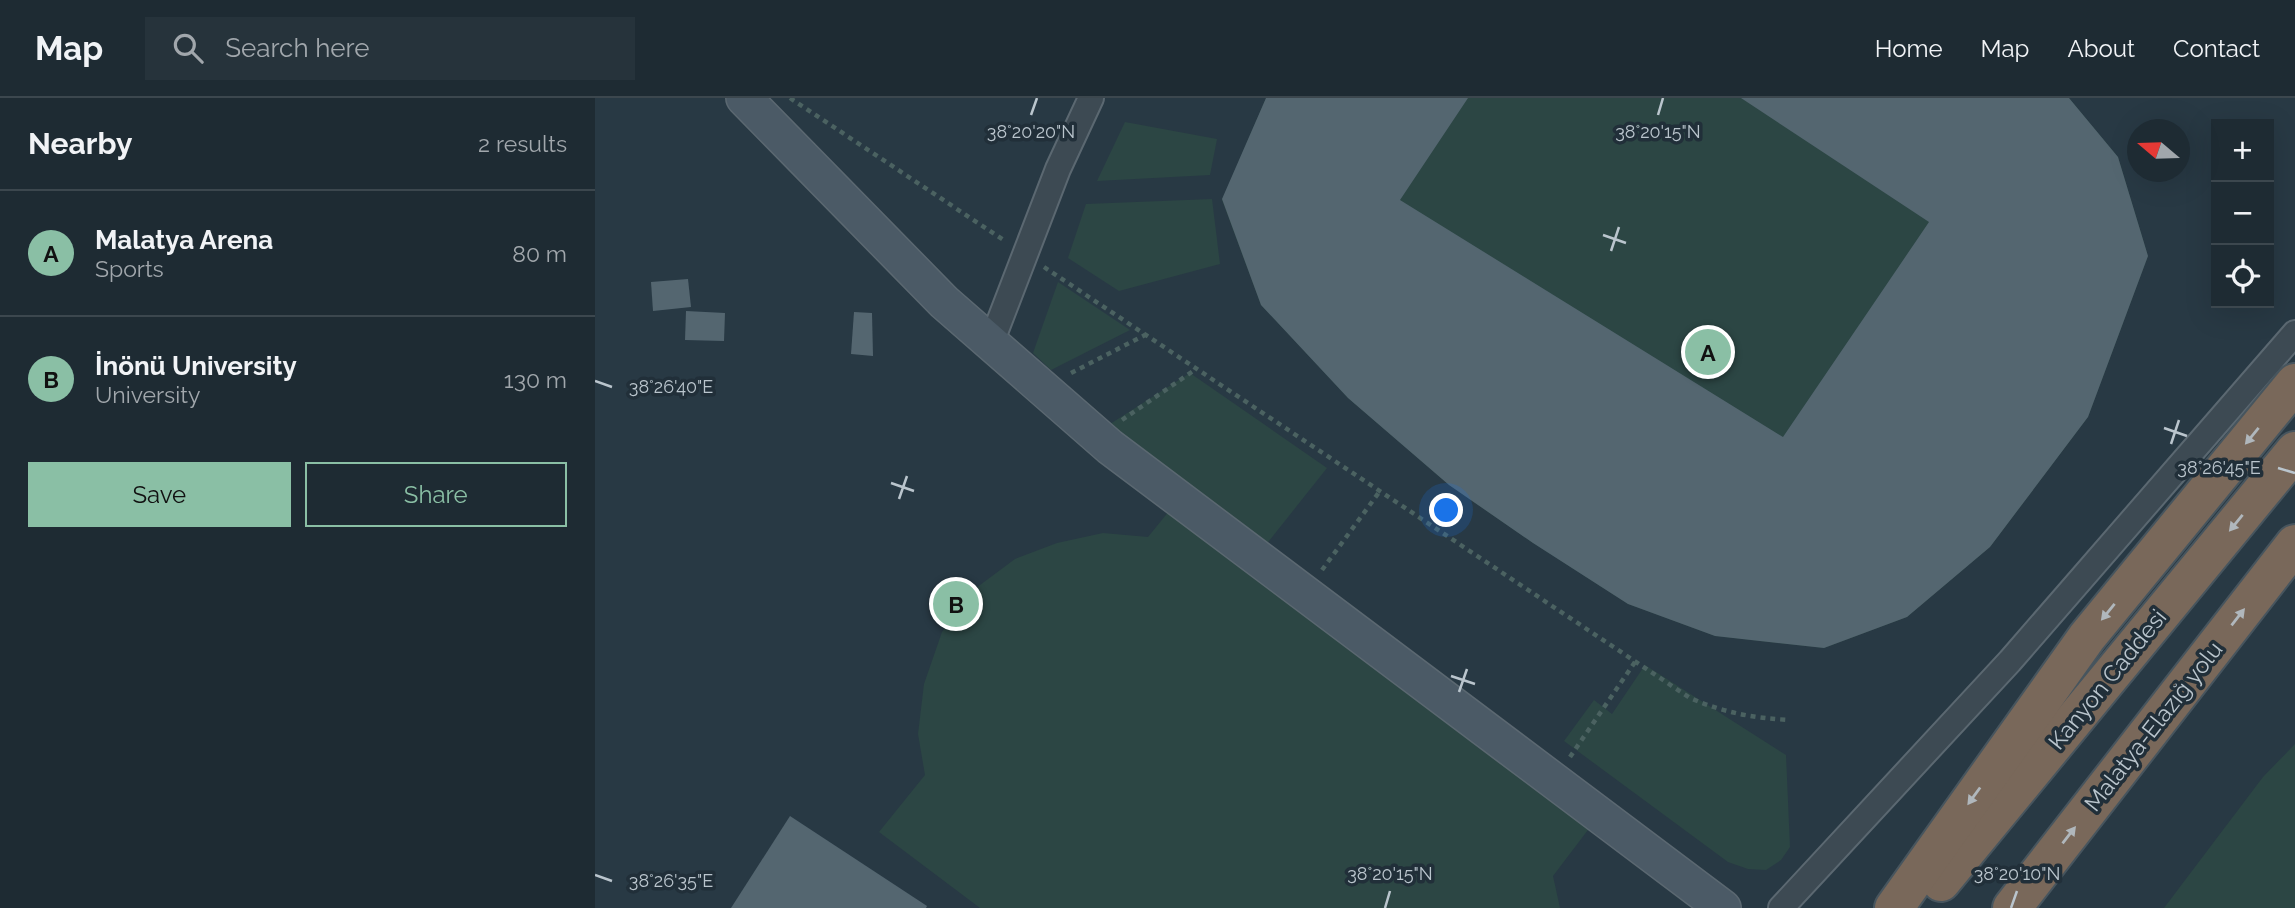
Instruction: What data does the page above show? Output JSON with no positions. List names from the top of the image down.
{
  "streets": {
    "highway": ["Kanyon Caddesi", "Malatya-Elazığ yolu"]
  },
  "north": "left",
  "page": {
    "header": "Map",
    "search": "Search here",
    "nav": [
      "Home",
      "Map",
      "About",
      "Contact"
    ],
    "heading": ["Nearby", "2 results"],
    "map_buttons": ["+", "−"],
    "list": [
      {
        "mark": "A",
        "name": "Malatya Arena",
        "note": "Sports",
        "value": "80 m"
      },
      {
        "mark": "B",
        "name": "İnönü University",
        "note": "University",
        "value": "130 m"
      }
    ],
    "pins": ["A", "B"],
    "buttons": ["Save", "Share"]
  },
  "coordinates": [
    "38°20'20\"N",
    "38°20'15\"N",
    "38°26'40\"E",
    "38°26'45\"E",
    "38°20'10\"N",
    "38°26'35\"E"
  ]
}
